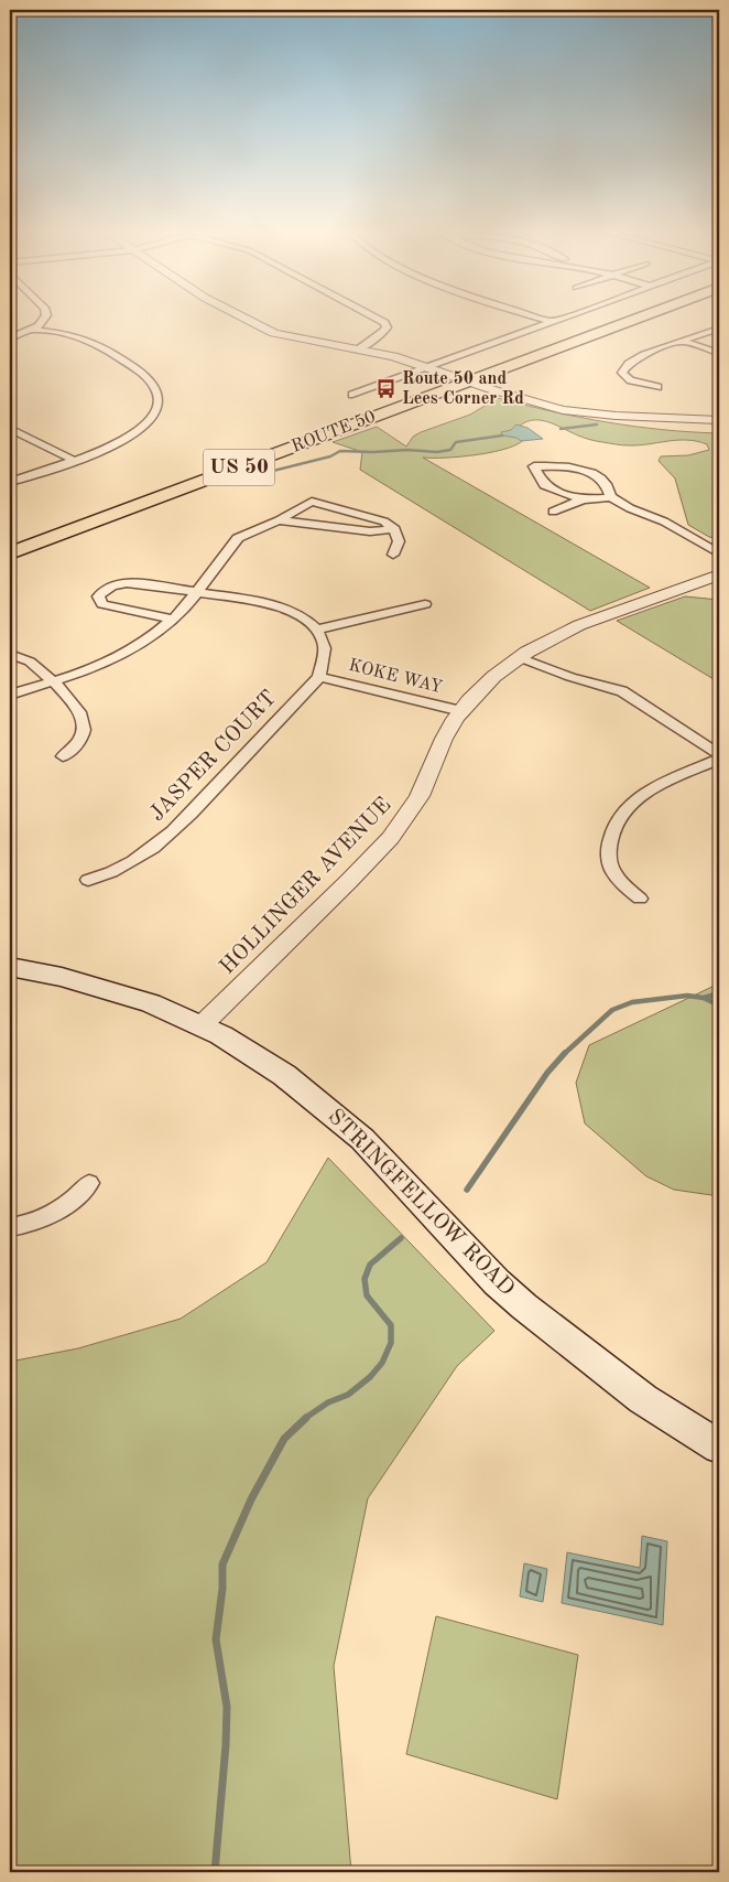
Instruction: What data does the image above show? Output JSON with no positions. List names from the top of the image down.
{
  "streets": {
    "highway": ["ROUTE 50", "US 50"],
    "main road": ["STRINGFELLOW ROAD"],
    "street": ["KOKE WAY", "JASPER COURT", "HOLLINGER AVENUE"]
  },
  "crossings": [
    ["KOKE WAY", "JASPER COURT"],
    ["KOKE WAY", "HOLLINGER AVENUE"],
    ["HOLLINGER AVENUE", "STRINGFELLOW ROAD"]
  ],
  "places": {
    "bus stop": ["Route 50 and Lees Corner Rd"]
  }
}
